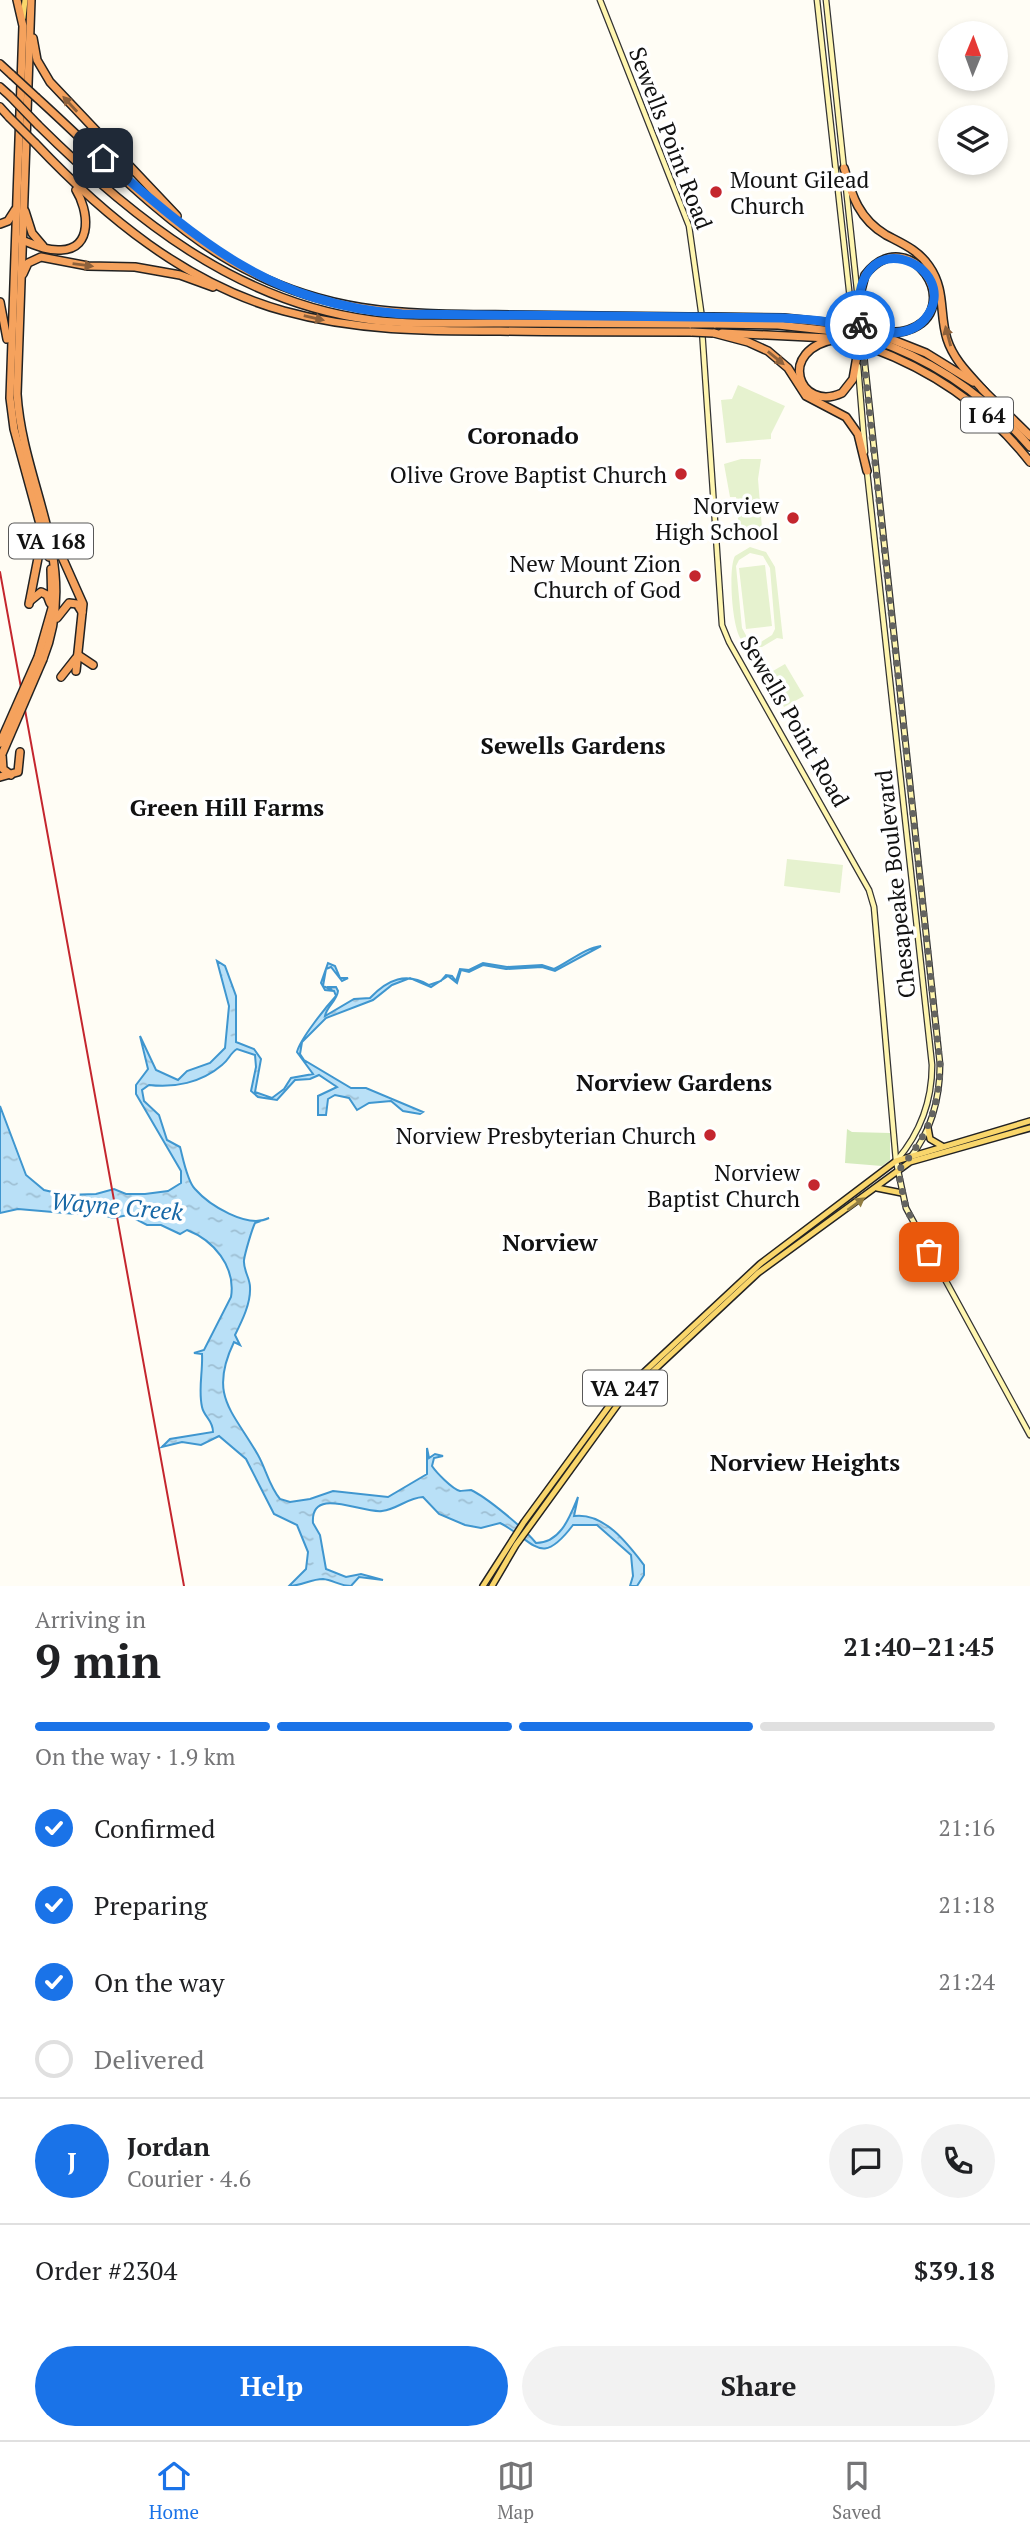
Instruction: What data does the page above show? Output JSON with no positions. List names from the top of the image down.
{
  "streets": {
    "highway": ["I 64", "VA 168"],
    "main road": ["Sewells Point Road", "Chesapeake Boulevard", "VA 247"]
  },
  "crossings": [
    ["Sewells Point Road", "Chesapeake Boulevard"],
    ["Sewells Point Road", "VA 247"],
    ["Chesapeake Boulevard", "VA 247"]
  ],
  "districts": [
    "Coronado",
    "Sewells Gardens",
    "Green Hill Farms",
    "Norview Gardens",
    "Norview",
    "Norview Heights"
  ],
  "water": ["Wayne Creek"],
  "places": [
    "Mount Gilead Church",
    "Olive Grove Baptist Church",
    "Norview High School",
    "New Mount Zion Church of God",
    "Norview Presbyterian Church",
    "Norview Baptist Church"
  ],
  "north": "top",
  "page": {
    "heading": ["9 min", "Arriving in", "21:40–21:45"],
    "panel": [
      "Jordan",
      "Courier · 4.6",
      "Order #2304",
      "$39.18"
    ],
    "bar": "On the way · 1.9 km",
    "list": [
      ["Confirmed", "21:16"],
      ["Preparing", "21:18"],
      ["On the way", "21:24"],
      "Delivered"
    ],
    "round": "J",
    "buttons": ["Help", "Share"],
    "tabs": ["Home", "Map", "Saved"]
  }
}
